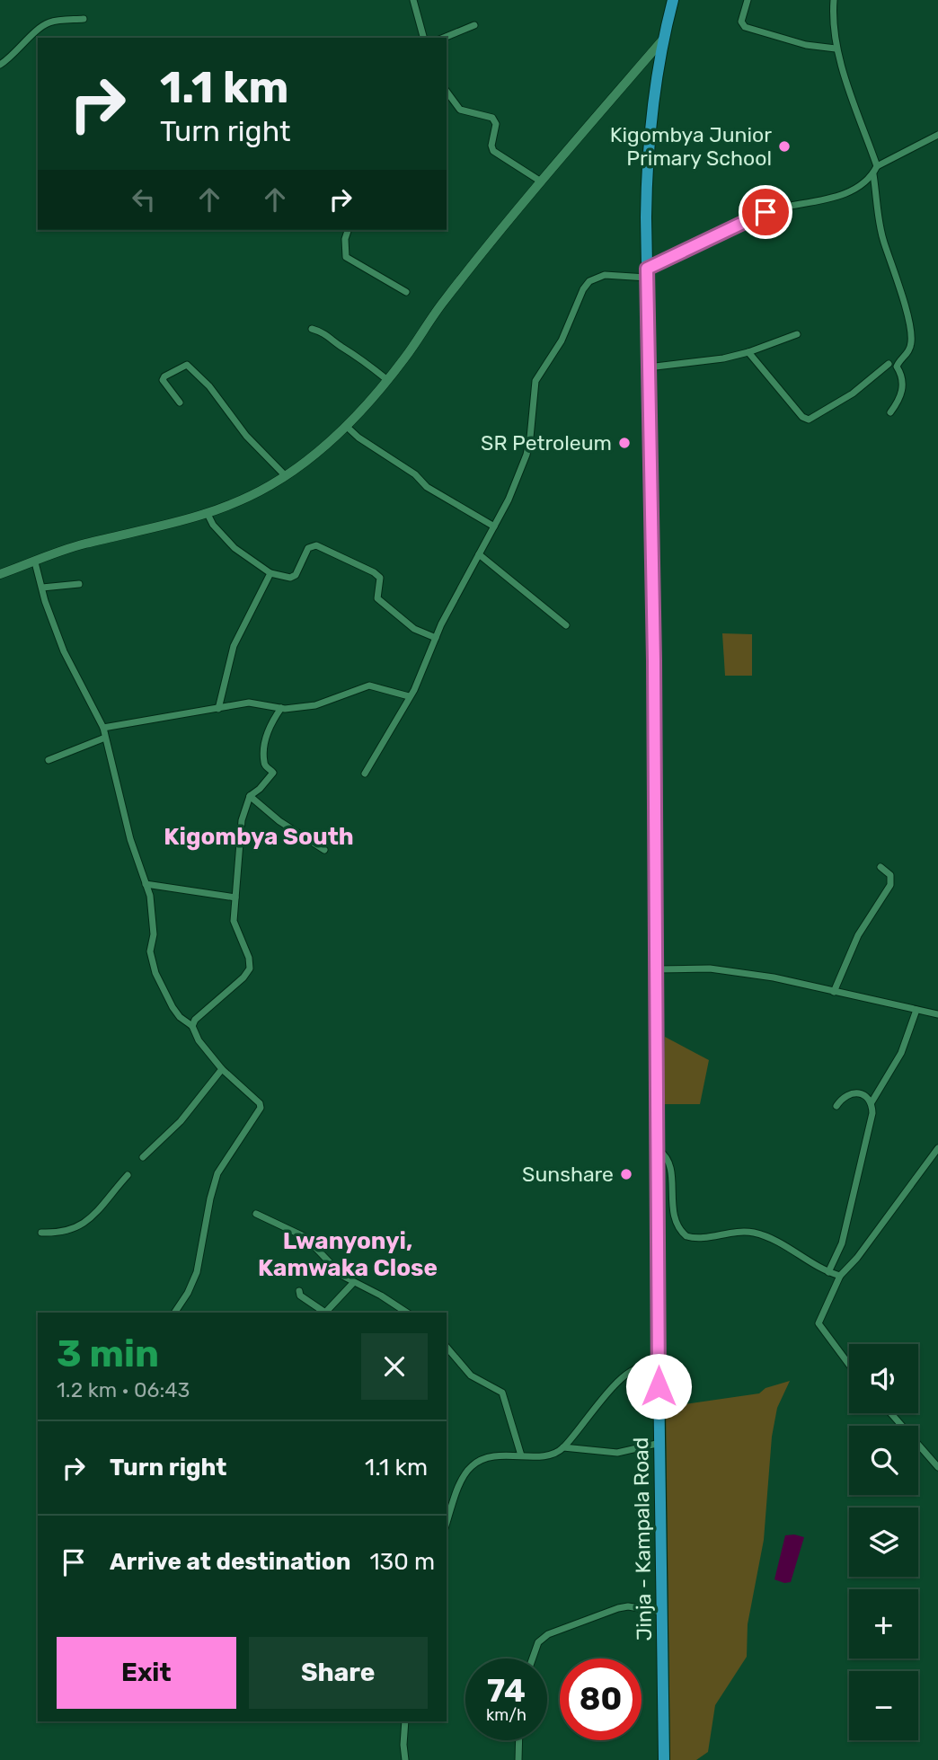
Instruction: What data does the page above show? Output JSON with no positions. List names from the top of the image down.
{
  "streets": {
    "highway": ["Jinja - Kampala Road"]
  },
  "districts": ["Kigombya South", "Lwanyonyi, Kamwaka Close"],
  "places": ["Kigombya Junior Primary School", "SR Petroleum", "Sunshare"],
  "page": {
    "turn": ["1.1 km", "Turn right"],
    "heading": ["3 min", "1.2 km · 06:43"],
    "map_buttons": ["+", "−"],
    "list": [
      {
        "name": "Turn right",
        "value": "1.1 km"
      },
      {
        "name": "Arrive at destination",
        "value": "130 m"
      }
    ],
    "buttons": ["Exit", "Share"],
    "speed": "74 km/h",
    "limit": "80"
  }
}
